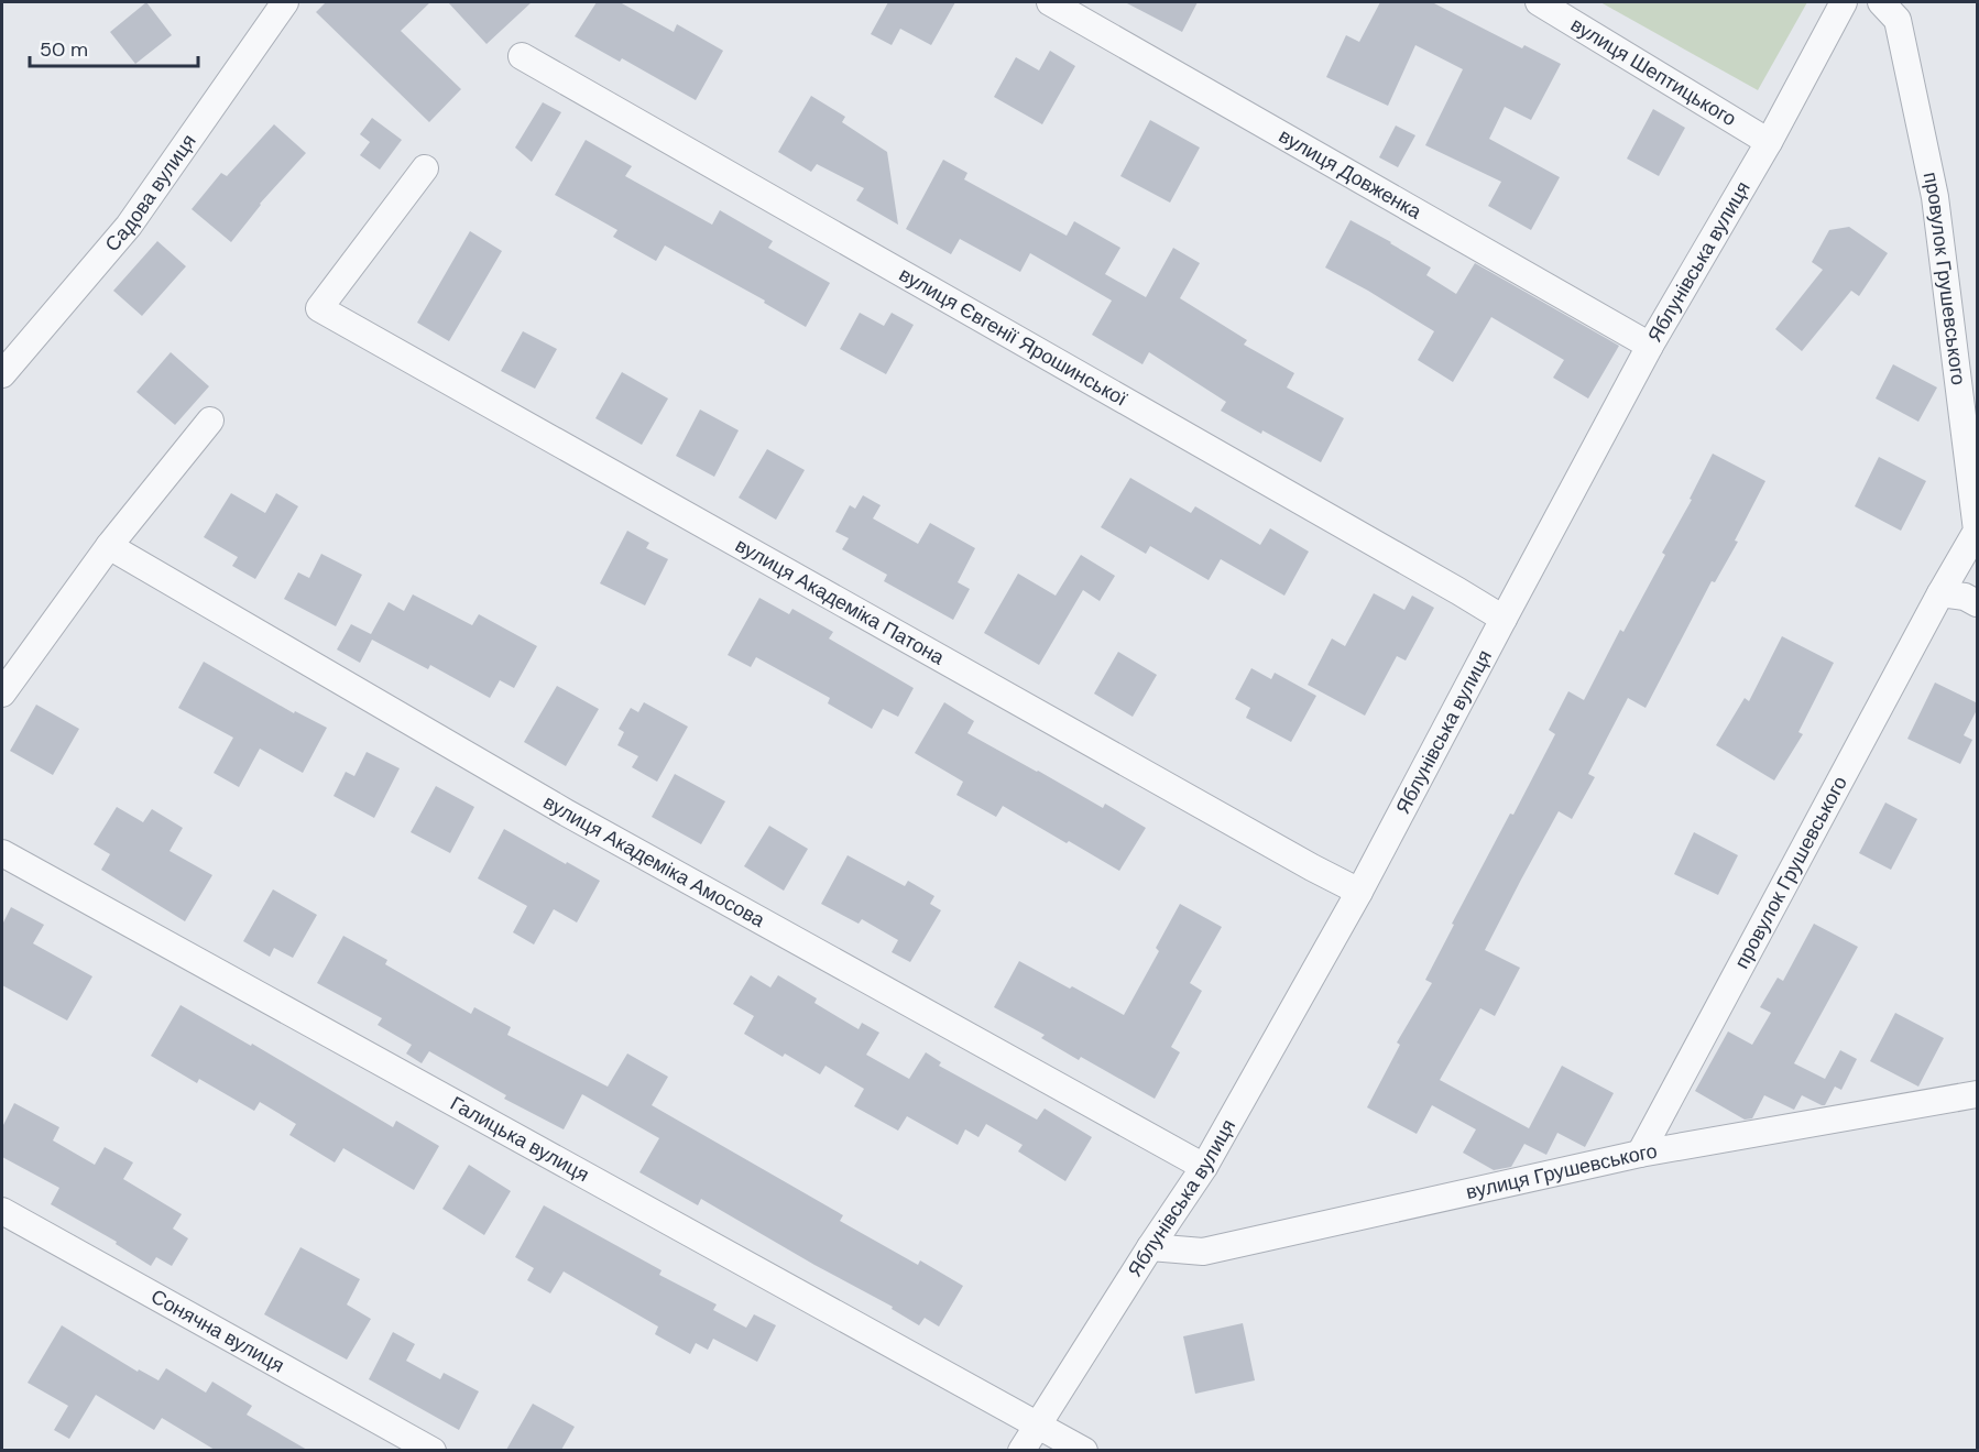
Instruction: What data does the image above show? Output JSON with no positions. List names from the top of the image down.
{
  "streets": {
    "street": [
      "вулиця Шептицького",
      "вулиця Довженка",
      "Садова вулиця",
      "Яблунівська вулиця",
      "провулок Грушевського",
      "вулиця Євгенії Ярошинської",
      "вулиця Академіка Патона",
      "вулиця Академіка Амосова",
      "Галицька вулиця",
      "вулиця Грушевського",
      "Сонячна вулиця"
    ]
  },
  "crossings": [
    ["вулиця Шептицького", "Яблунівська вулиця"],
    ["вулиця Довженка", "Яблунівська вулиця"],
    ["Яблунівська вулиця", "вулиця Євгенії Ярошинської"],
    ["Яблунівська вулиця", "вулиця Академіка Патона"],
    ["Яблунівська вулиця", "вулиця Академіка Амосова"],
    ["Яблунівська вулиця", "Галицька вулиця"],
    ["Яблунівська вулиця", "вулиця Грушевського"],
    ["провулок Грушевського", "вулиця Грушевського"]
  ],
  "scale_bar": "50 m"
}
